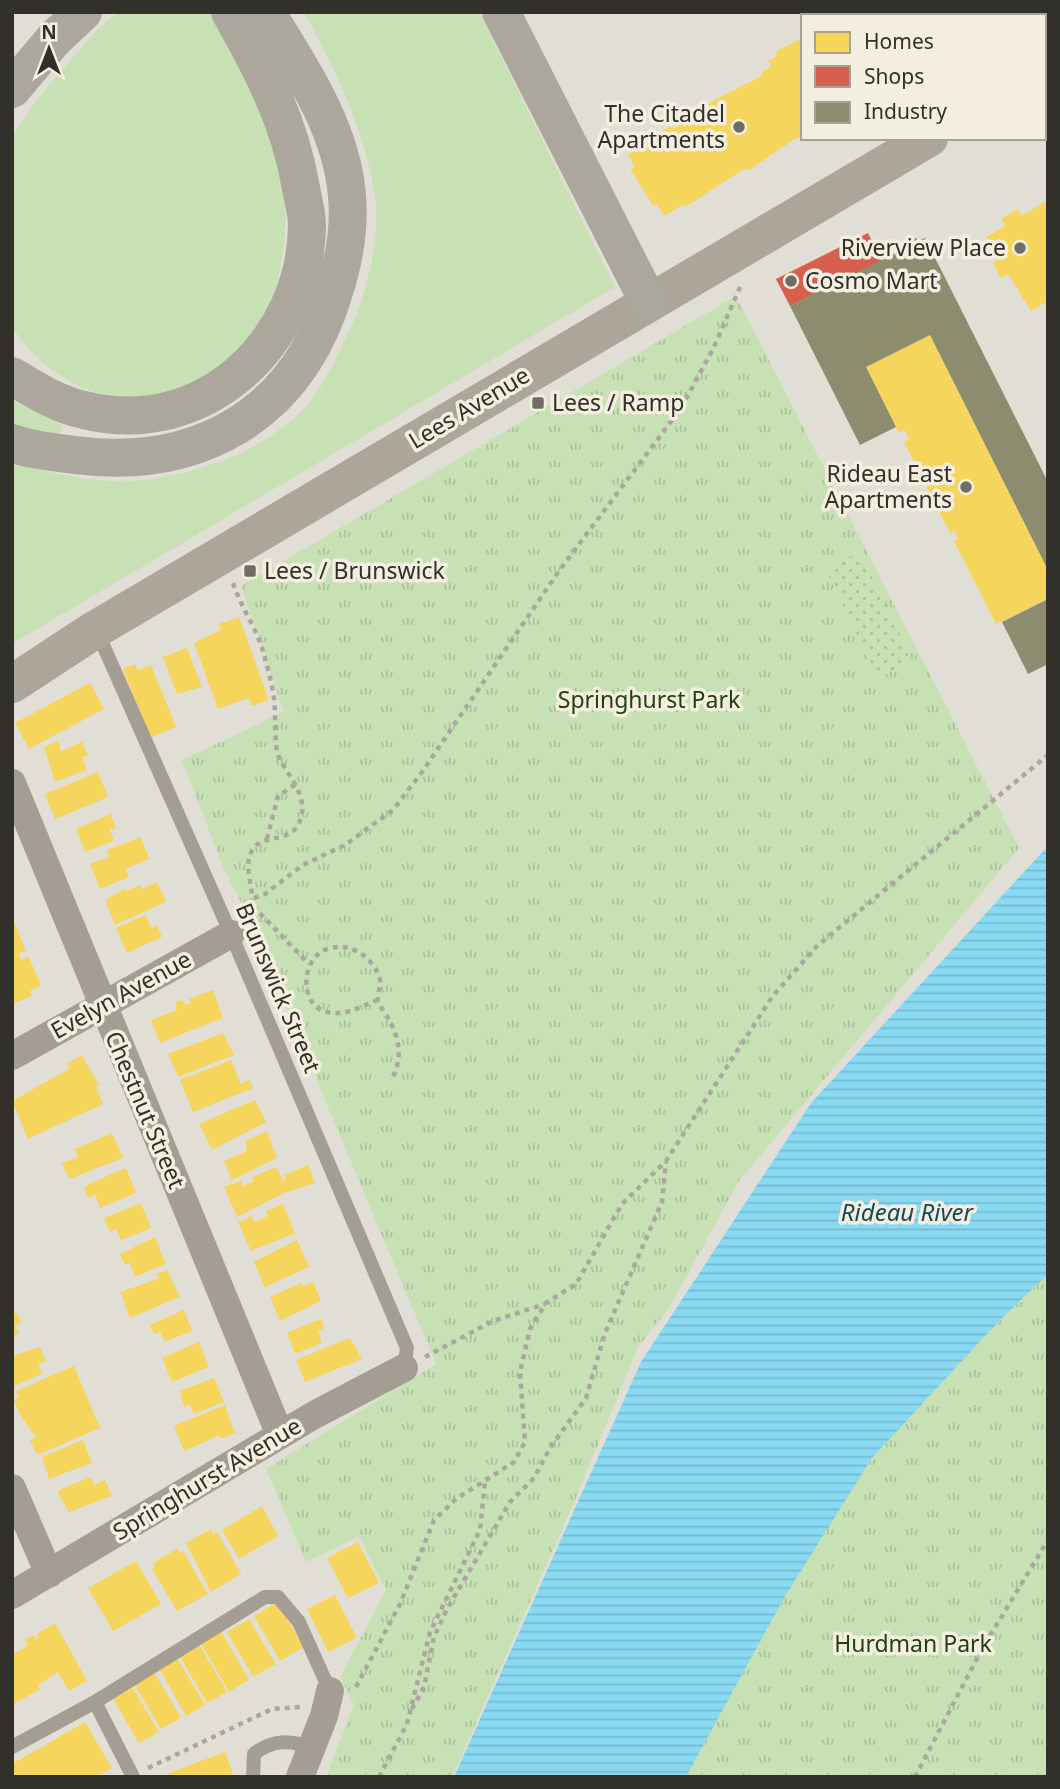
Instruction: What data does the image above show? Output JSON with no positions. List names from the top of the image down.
{
  "streets": {
    "main road": ["Lees Avenue"],
    "street": ["Evelyn Avenue", "Chestnut Street", "Springhurst Avenue"],
    "lane": ["Brunswick Street"]
  },
  "crossings": [
    ["Lees Avenue", "Brunswick Street"],
    ["Brunswick Street", "Evelyn Avenue"],
    ["Brunswick Street", "Springhurst Avenue"],
    ["Evelyn Avenue", "Chestnut Street"],
    ["Chestnut Street", "Springhurst Avenue"]
  ],
  "water": ["Rideau River"],
  "parks": ["Springhurst Park", "Hurdman Park"],
  "places": {
    "other": [
      "The Citadel Apartments",
      "Riverview Place",
      "Cosmo Mart",
      "Rideau East Apartments"
    ],
    "transit": ["Lees / Ramp", "Lees / Brunswick"]
  },
  "legend": ["Homes", "Shops", "Industry"],
  "north": "top"
}
